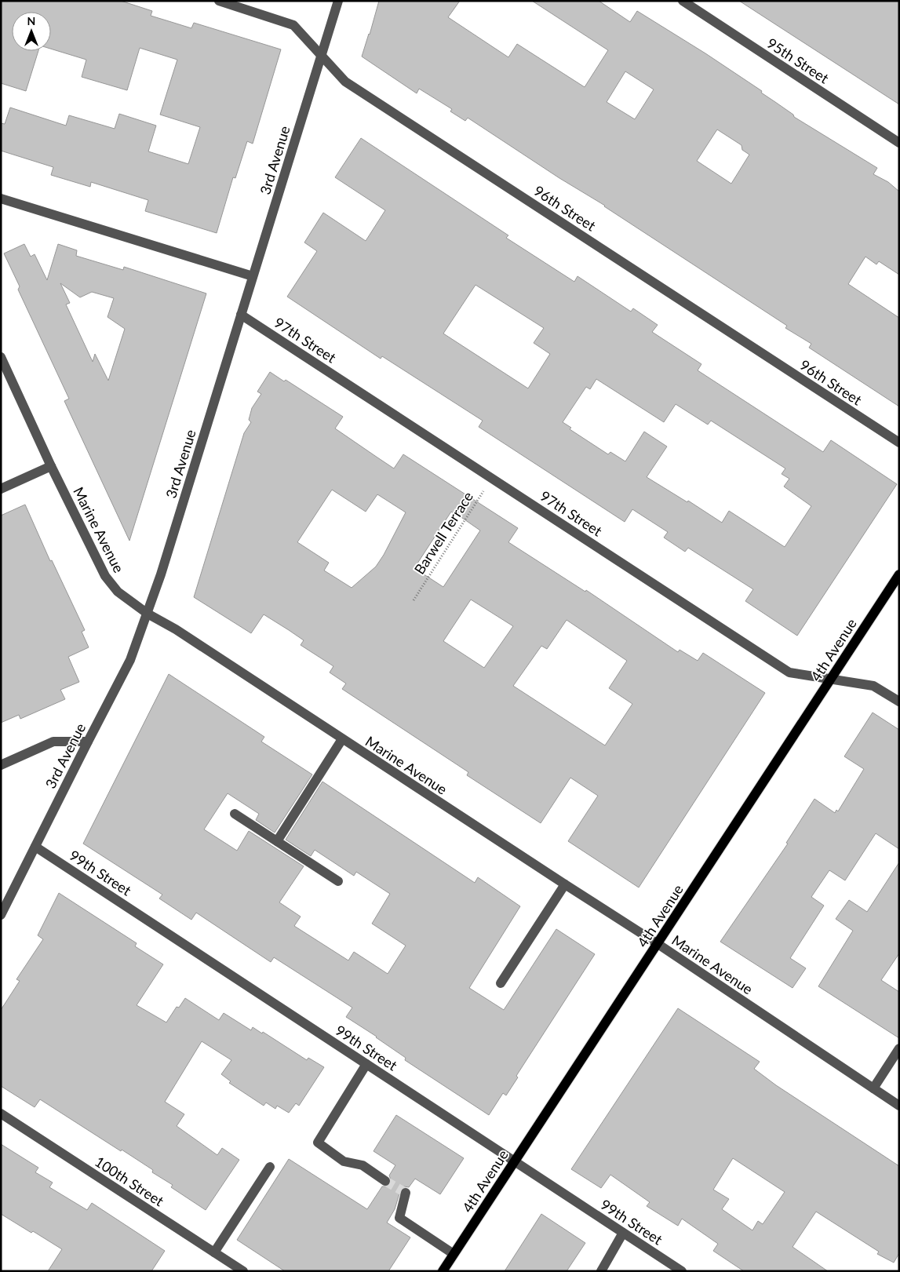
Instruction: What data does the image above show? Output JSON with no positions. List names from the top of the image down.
{
  "streets": {
    "main road": ["4th Avenue"],
    "street": [
      "95th Street",
      "3rd Avenue",
      "96th Street",
      "97th Street",
      "Marine Avenue",
      "99th Street",
      "100th Street"
    ],
    "path": ["Barwell Terrace"]
  },
  "crossings": [
    ["3rd Avenue", "96th Street"],
    ["3rd Avenue", "97th Street"],
    ["3rd Avenue", "Marine Avenue"],
    ["3rd Avenue", "99th Street"],
    ["97th Street", "Barwell Terrace"],
    ["97th Street", "4th Avenue"],
    ["Marine Avenue", "4th Avenue"],
    ["4th Avenue", "99th Street"]
  ],
  "north": "top"
}
